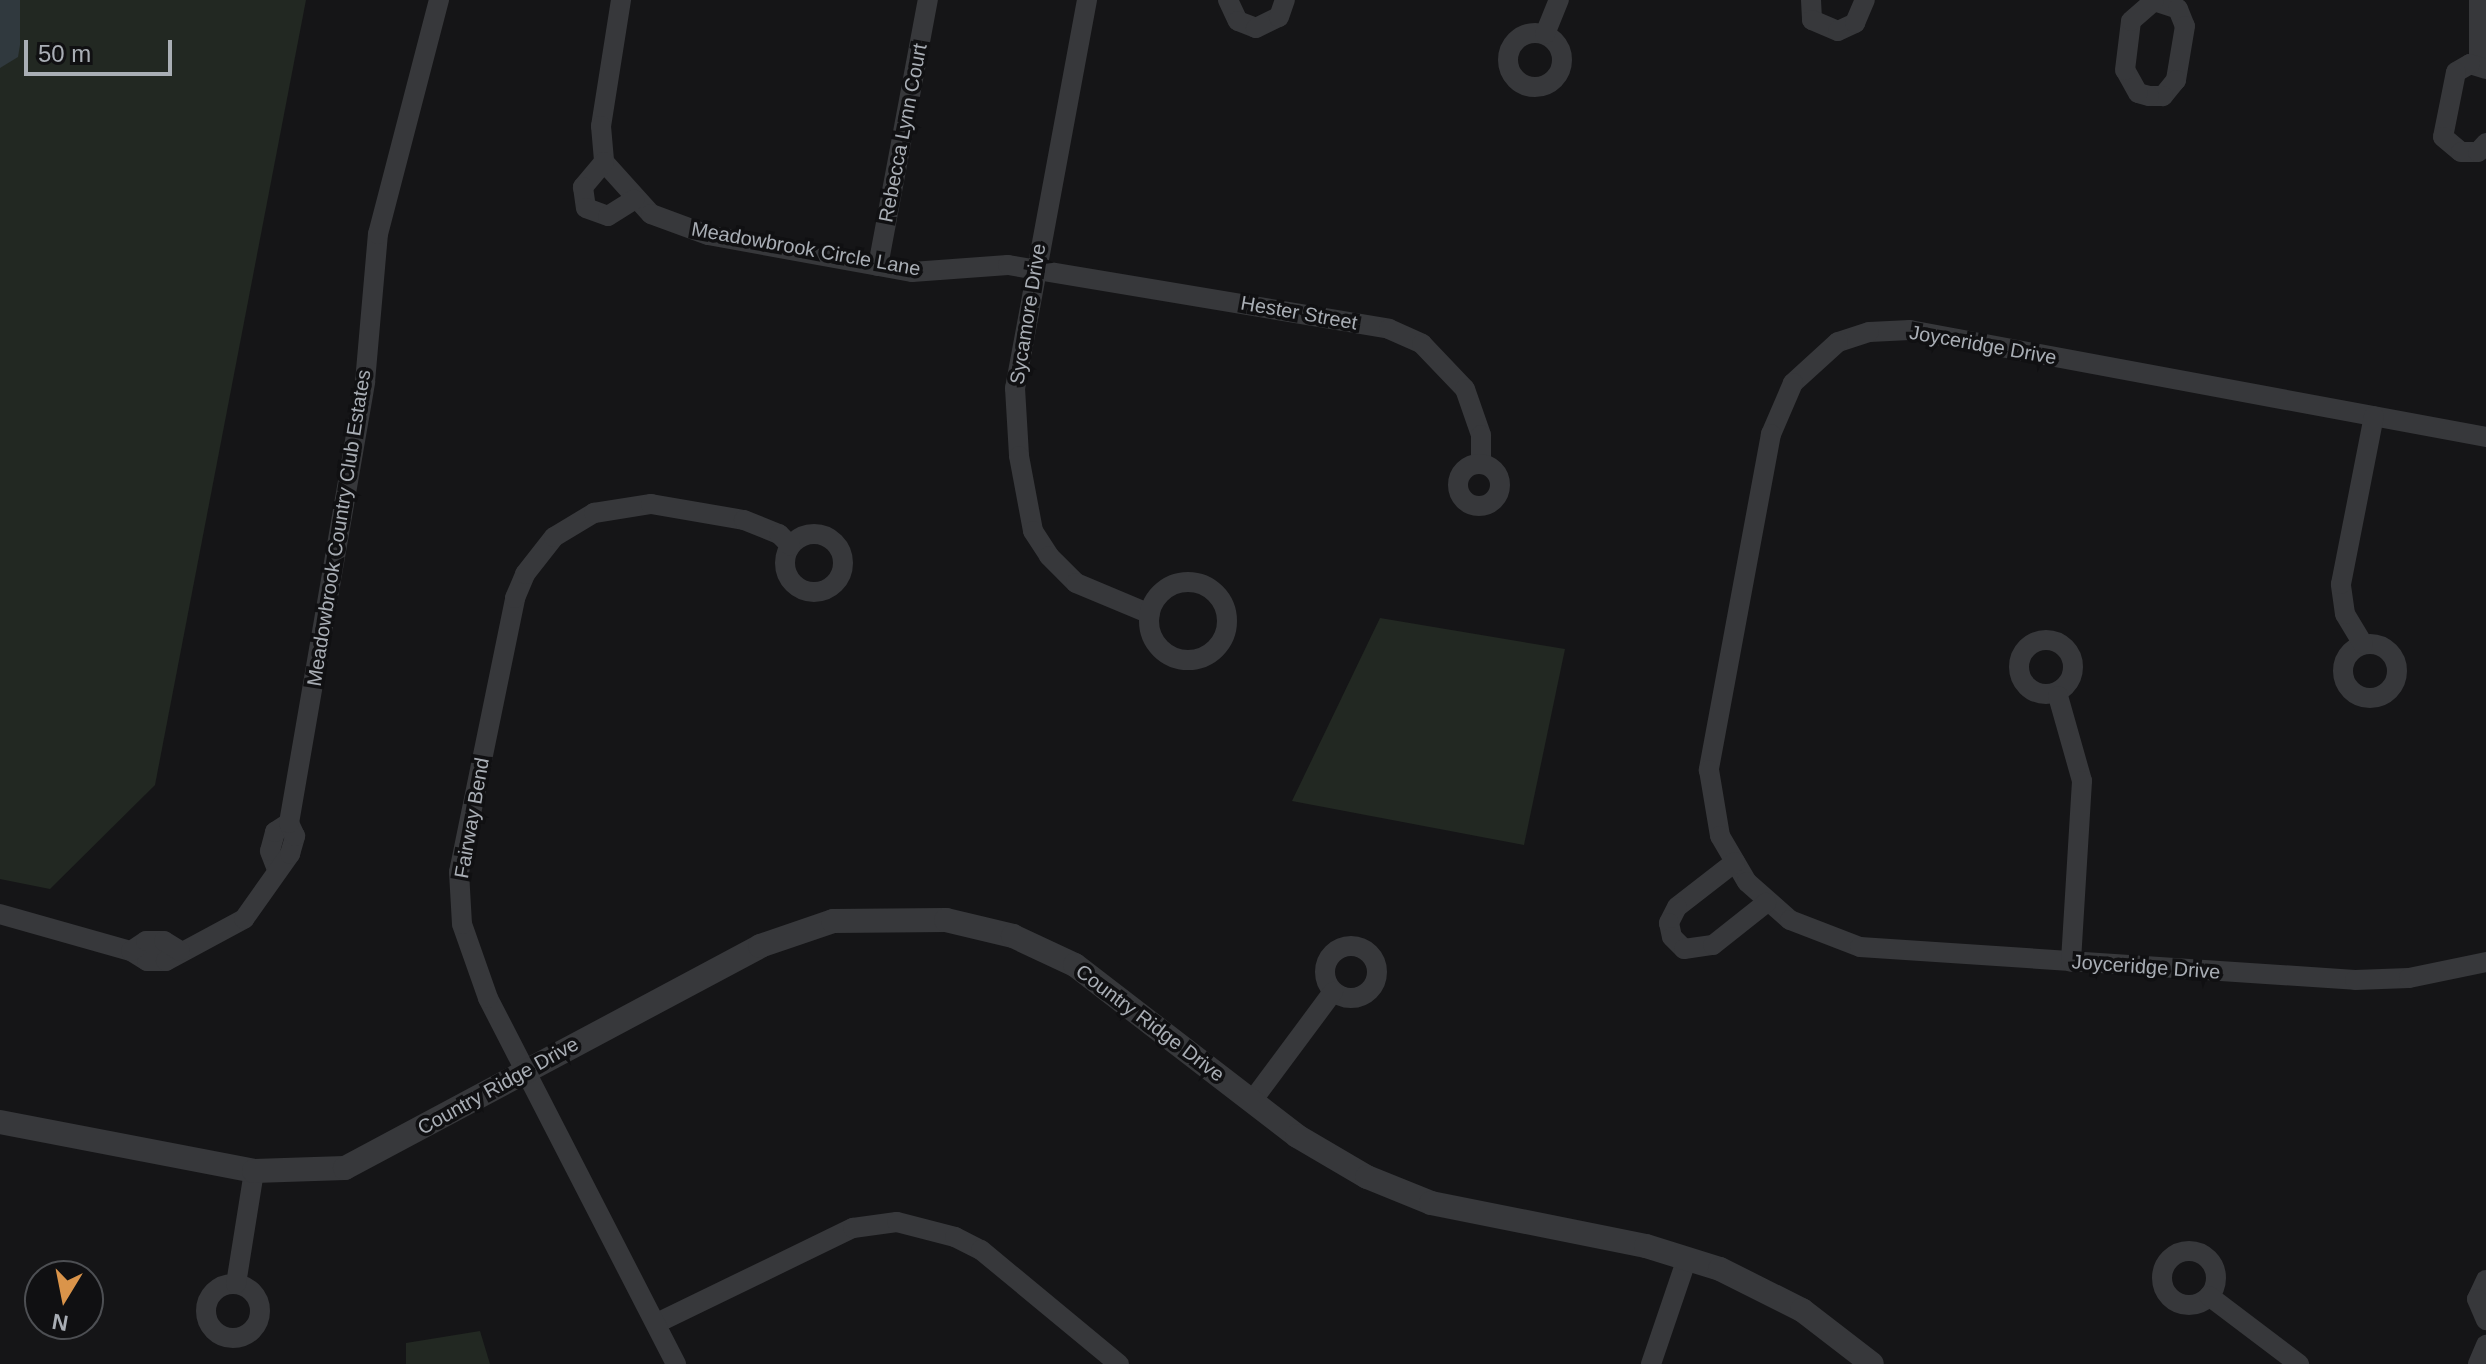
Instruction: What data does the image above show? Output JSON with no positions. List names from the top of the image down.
{
  "streets": {
    "street": [
      "Rebecca Lynn Court",
      "Meadowbrook Circle Lane",
      "Hester Street",
      "Sycamore Drive",
      "Joyceridge Drive",
      "Meadowbrook Country Club Estates",
      "Fairway Bend",
      "Country Ridge Drive"
    ]
  },
  "crossings": [
    ["Rebecca Lynn Court", "Meadowbrook Circle Lane"],
    ["Meadowbrook Circle Lane", "Hester Street"],
    ["Meadowbrook Circle Lane", "Sycamore Drive"],
    ["Hester Street", "Sycamore Drive"],
    ["Fairway Bend", "Country Ridge Drive"]
  ],
  "scale_bar": "50 m",
  "north": "bottom"
}
